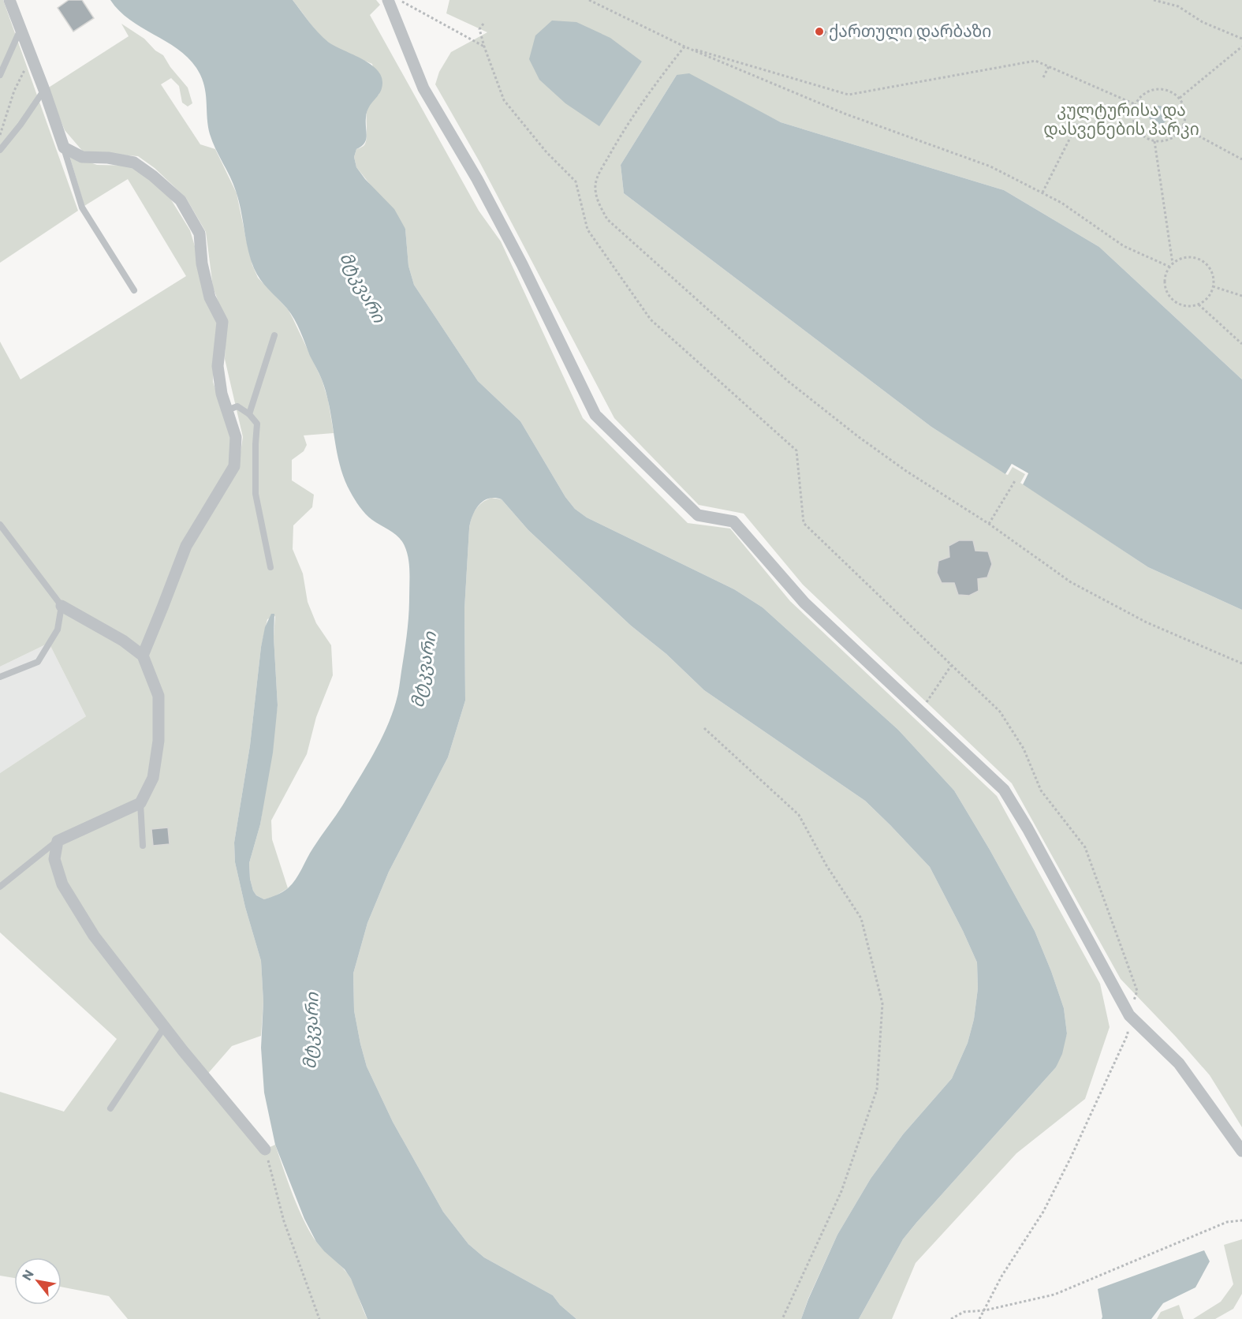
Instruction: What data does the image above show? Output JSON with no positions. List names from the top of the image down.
{
  "water": ["მტკვარი"],
  "parks": ["კულტურისა და დასვენების პარკი"],
  "places": ["ქართული დარბაზი"],
  "north": "top left"
}
